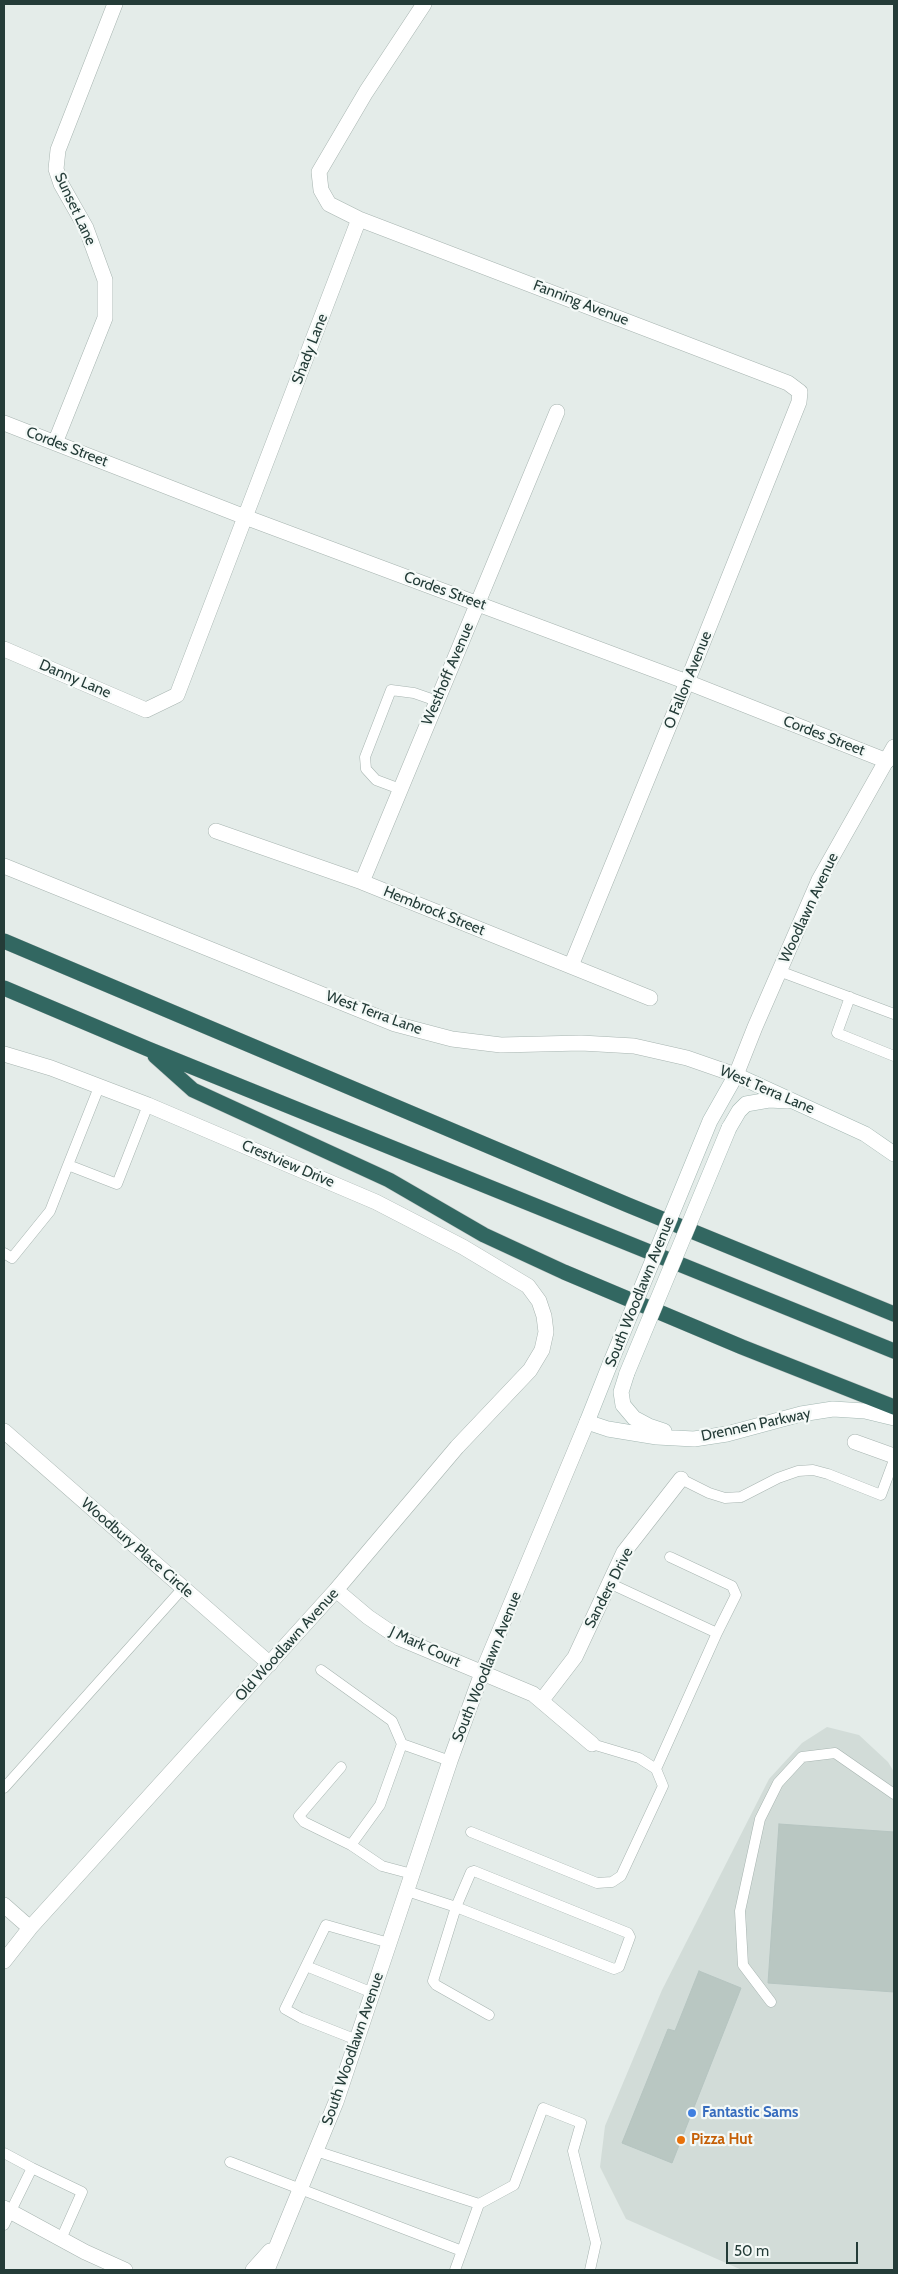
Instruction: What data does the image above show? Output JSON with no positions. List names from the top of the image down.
{
  "streets": {
    "street": [
      "Sunset Lane",
      "Fanning Avenue",
      "Shady Lane",
      "Cordes Street",
      "Westhoff Avenue",
      "Danny Lane",
      "O Fallon Avenue",
      "Woodlawn Avenue",
      "Hembrock Street",
      "West Terra Lane",
      "Crestview Drive",
      "South Woodlawn Avenue",
      "Drennen Parkway",
      "Woodbury Place Circle",
      "Sanders Drive",
      "Old Woodlawn Avenue",
      "J Mark Court"
    ]
  },
  "crossings": [
    ["Sunset Lane", "Cordes Street"],
    ["Fanning Avenue", "Shady Lane"],
    ["Fanning Avenue", "O Fallon Avenue"],
    ["Shady Lane", "Cordes Street"],
    ["Shady Lane", "Danny Lane"],
    ["Cordes Street", "Westhoff Avenue"],
    ["Cordes Street", "O Fallon Avenue"],
    ["Cordes Street", "Woodlawn Avenue"],
    ["Westhoff Avenue", "Hembrock Street"],
    ["O Fallon Avenue", "Hembrock Street"],
    ["Woodlawn Avenue", "West Terra Lane"],
    ["Woodlawn Avenue", "South Woodlawn Avenue"],
    ["West Terra Lane", "South Woodlawn Avenue"],
    ["Crestview Drive", "Old Woodlawn Avenue"],
    ["South Woodlawn Avenue", "Drennen Parkway"],
    ["South Woodlawn Avenue", "J Mark Court"],
    ["Woodbury Place Circle", "Old Woodlawn Avenue"],
    ["Sanders Drive", "J Mark Court"],
    ["Old Woodlawn Avenue", "J Mark Court"]
  ],
  "places": ["Fantastic Sams", "Pizza Hut"],
  "scale_bar": "50 m"
}
